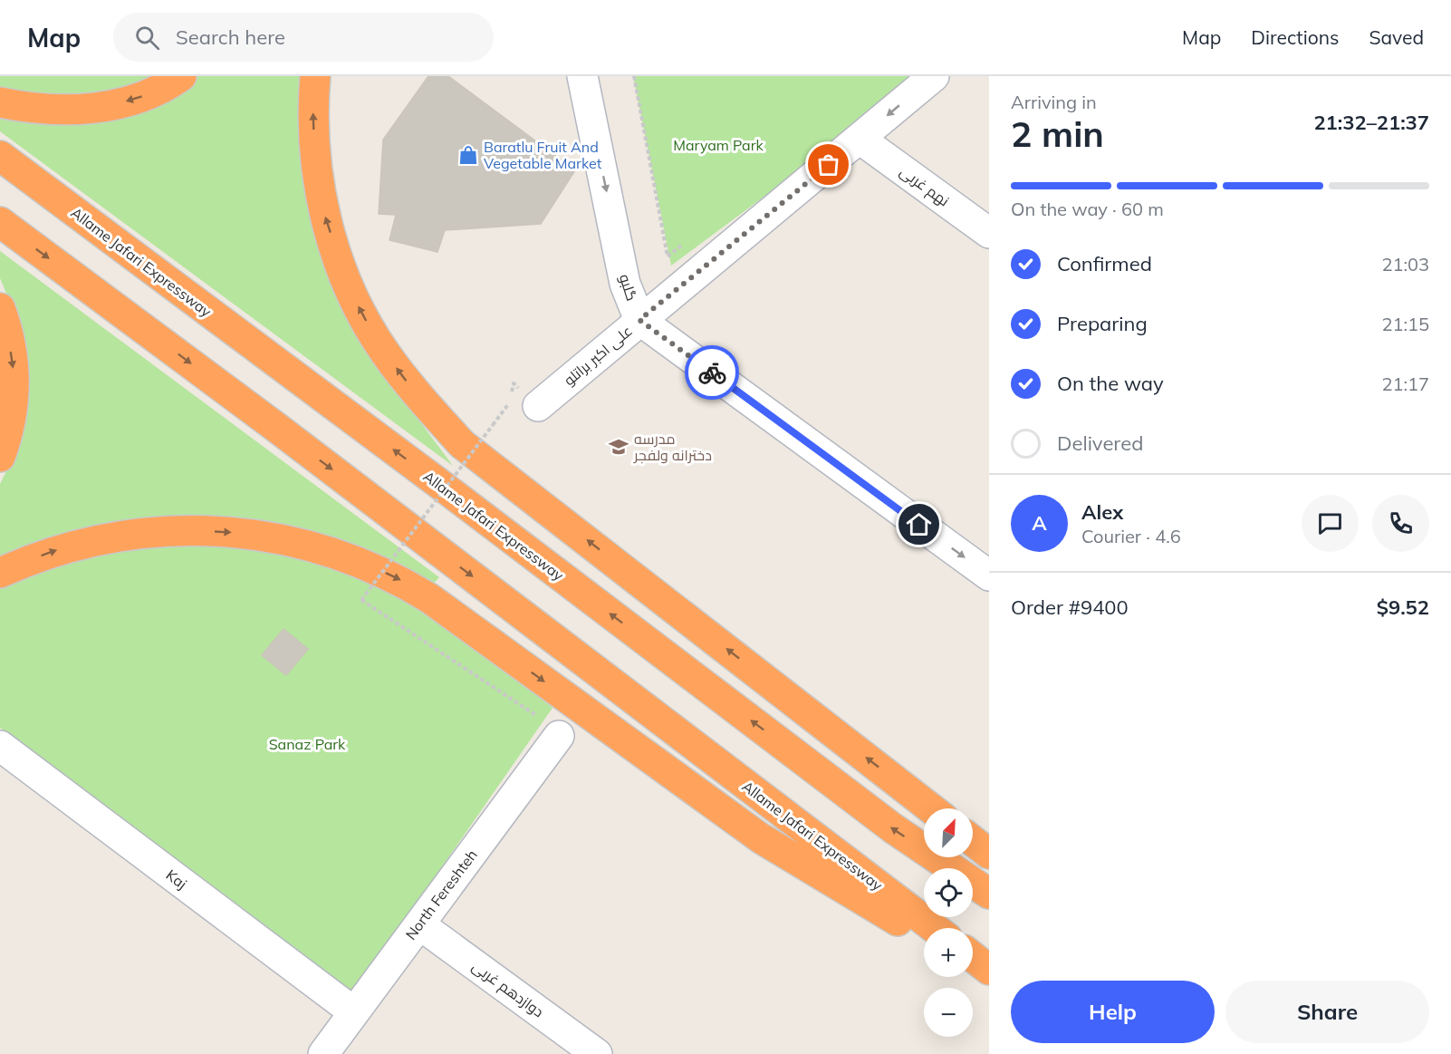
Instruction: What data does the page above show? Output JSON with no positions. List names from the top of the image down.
{
  "streets": {
    "highway": ["Allame Jafari Expressway"],
    "street": [
      "نهم غربی",
      "گلبو",
      "علی اکبر براتلو",
      "Kaj",
      "North Fereshteh",
      "دوازدهم غربی"
    ]
  },
  "crossings": [
    ["نهم غربی", "علی اکبر براتلو"],
    ["گلبو", "علی اکبر براتلو"],
    ["Kaj", "North Fereshteh"],
    ["North Fereshteh", "دوازدهم غربی"]
  ],
  "parks": ["Maryam Park", "Sanaz Park"],
  "places": {
    "shop": ["Baratlu Fruit And Vegetable Market"],
    "school or university": ["مدرسه دخترانه ولفجر"]
  },
  "north": "top right",
  "page": {
    "header": "Map",
    "search": "Search here",
    "nav": ["Map", "Directions", "Saved"],
    "heading": ["2 min", "Arriving in", "21:32–21:37"],
    "panel": [
      "Alex",
      "Courier · 4.6",
      "Order #9400",
      "$9.52"
    ],
    "bar": "On the way · 60 m",
    "list": [
      ["Confirmed", "21:03"],
      ["Preparing", "21:15"],
      ["On the way", "21:17"],
      "Delivered"
    ],
    "round": "A",
    "map_buttons": ["+", "−"],
    "buttons": ["Help", "Share"]
  }
}
